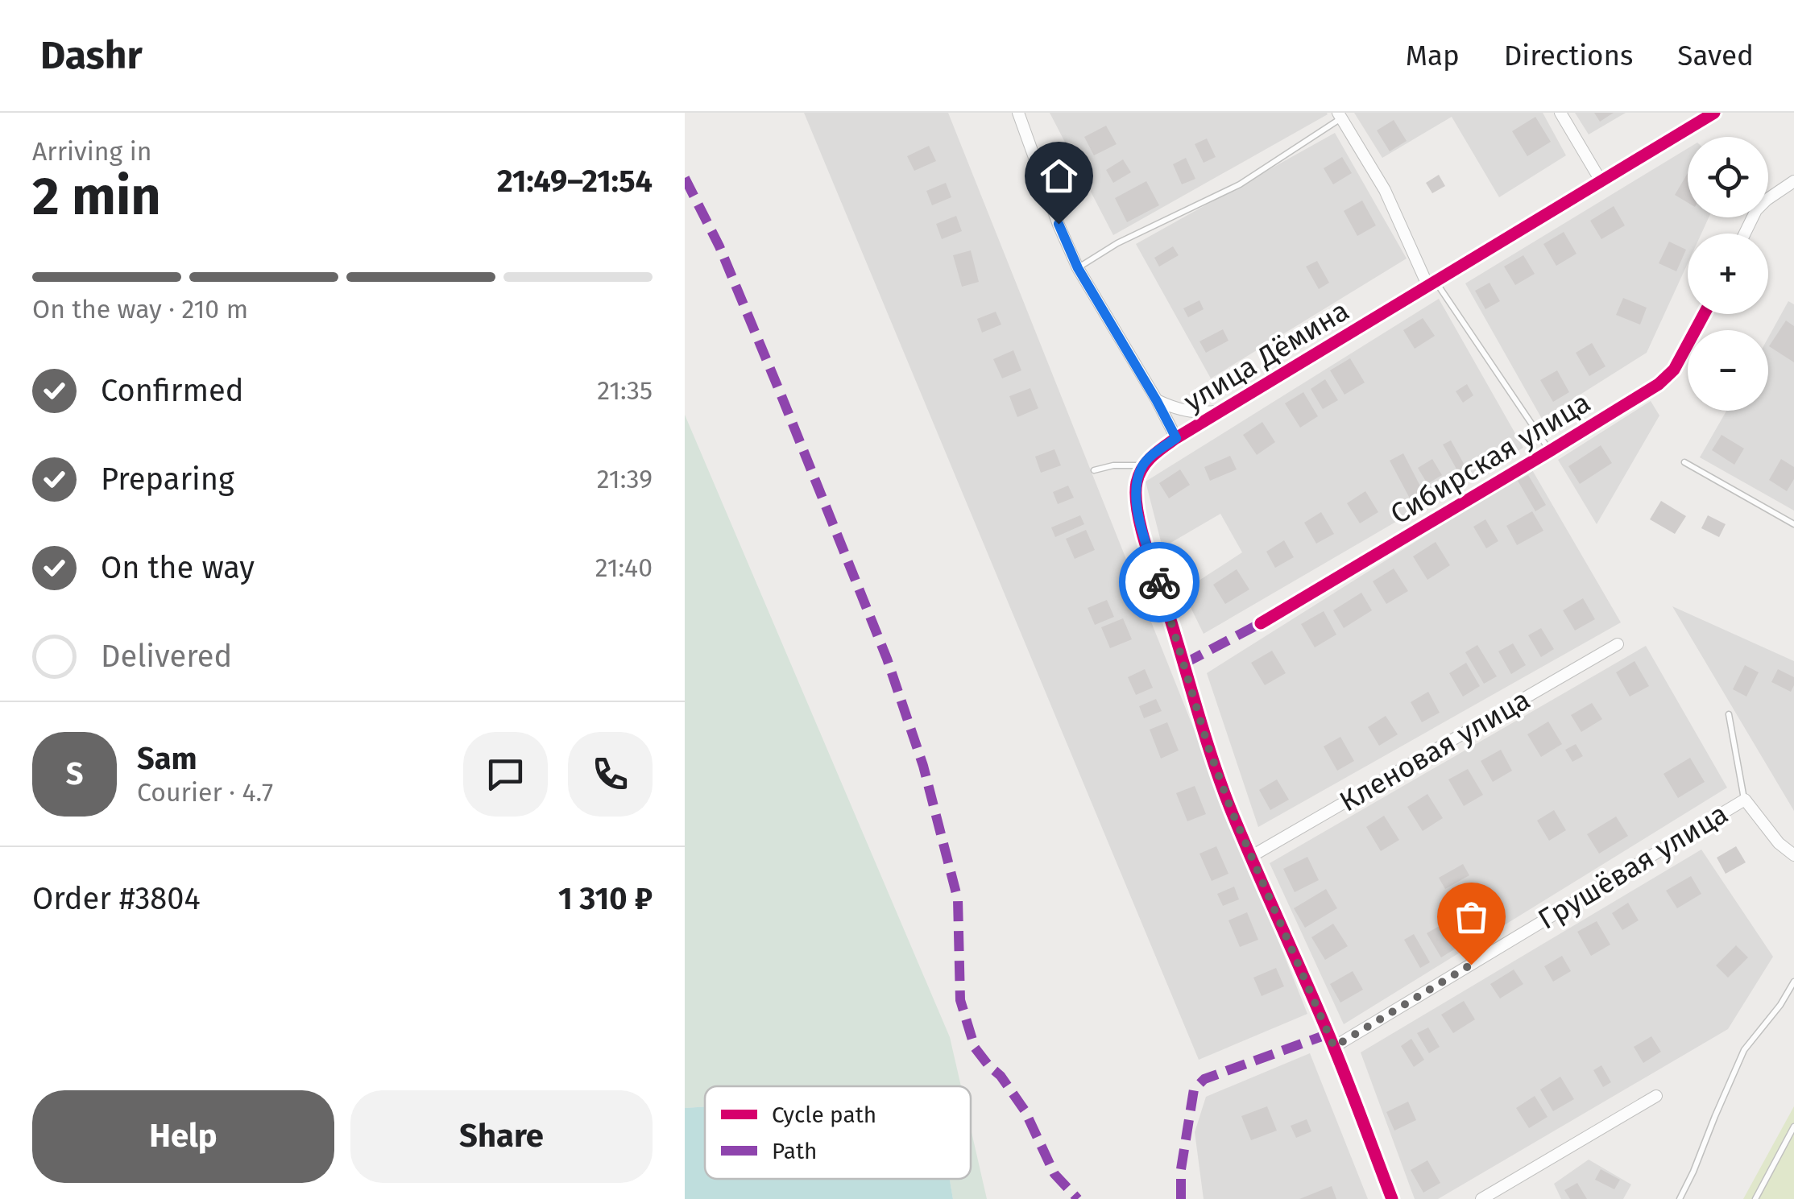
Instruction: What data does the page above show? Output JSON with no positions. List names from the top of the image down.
{
  "streets": {
    "street": [
      "улица Дёмина",
      "Сибирская улица",
      "Кленовая улица",
      "Грушёвая улица"
    ]
  },
  "legend": ["Cycle path", "Path"],
  "page": {
    "header": "Dashr",
    "nav": ["Map", "Directions", "Saved"],
    "heading": ["2 min", "Arriving in", "21:49–21:54"],
    "panel": [
      "Sam",
      "Courier · 4.7",
      "Order #3804",
      "1 310 ₽"
    ],
    "map_buttons": ["+", "−"],
    "bar": "On the way · 210 m",
    "list": [
      ["Confirmed", "21:35"],
      ["Preparing", "21:39"],
      ["On the way", "21:40"],
      "Delivered"
    ],
    "round": "S",
    "buttons": ["Help", "Share"]
  }
}
